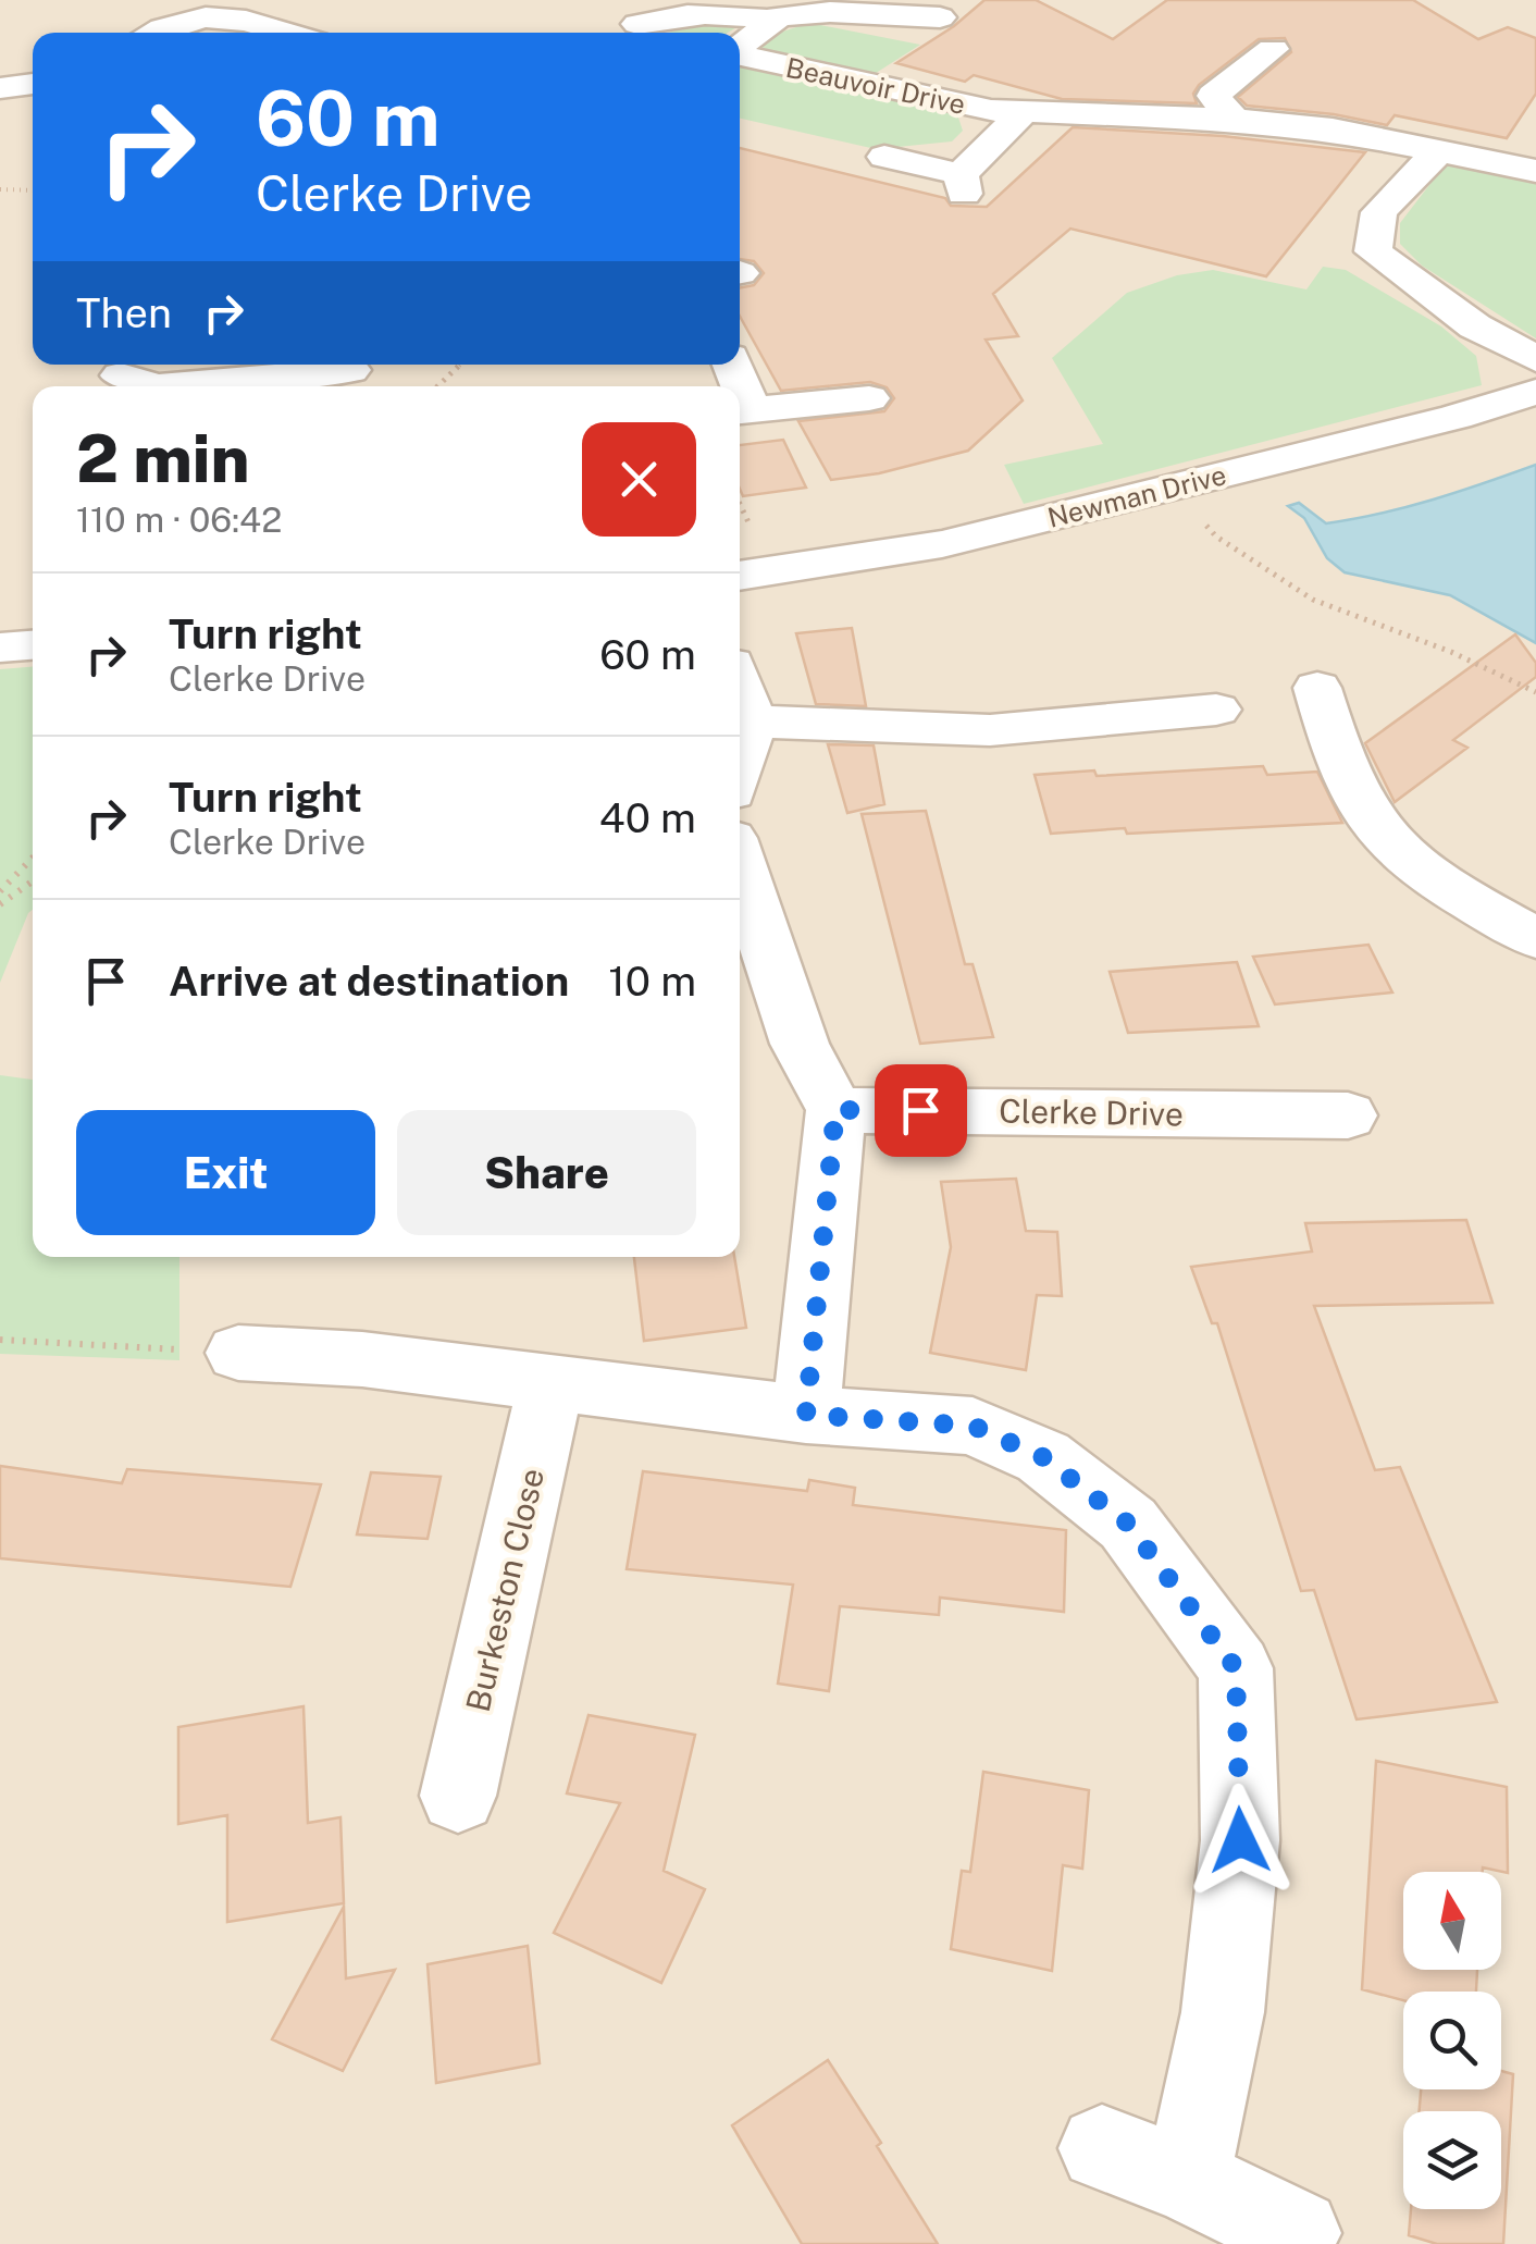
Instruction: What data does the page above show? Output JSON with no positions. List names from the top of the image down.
{
  "streets": {
    "street": [
      "Beauvoir Drive",
      "Newman Drive",
      "Clerke Drive",
      "Burkeston Close"
    ]
  },
  "north": "top",
  "page": {
    "turn": ["60 m", "Clerke Drive"],
    "then": "Then",
    "heading": ["2 min", "110 m · 06:42"],
    "list": [
      {
        "name": "Turn right",
        "note": "Clerke Drive",
        "value": "60 m"
      },
      {
        "name": "Turn right",
        "note": "Clerke Drive",
        "value": "40 m"
      },
      {
        "name": "Arrive at destination",
        "value": "10 m"
      }
    ],
    "buttons": ["Exit", "Share"]
  }
}
